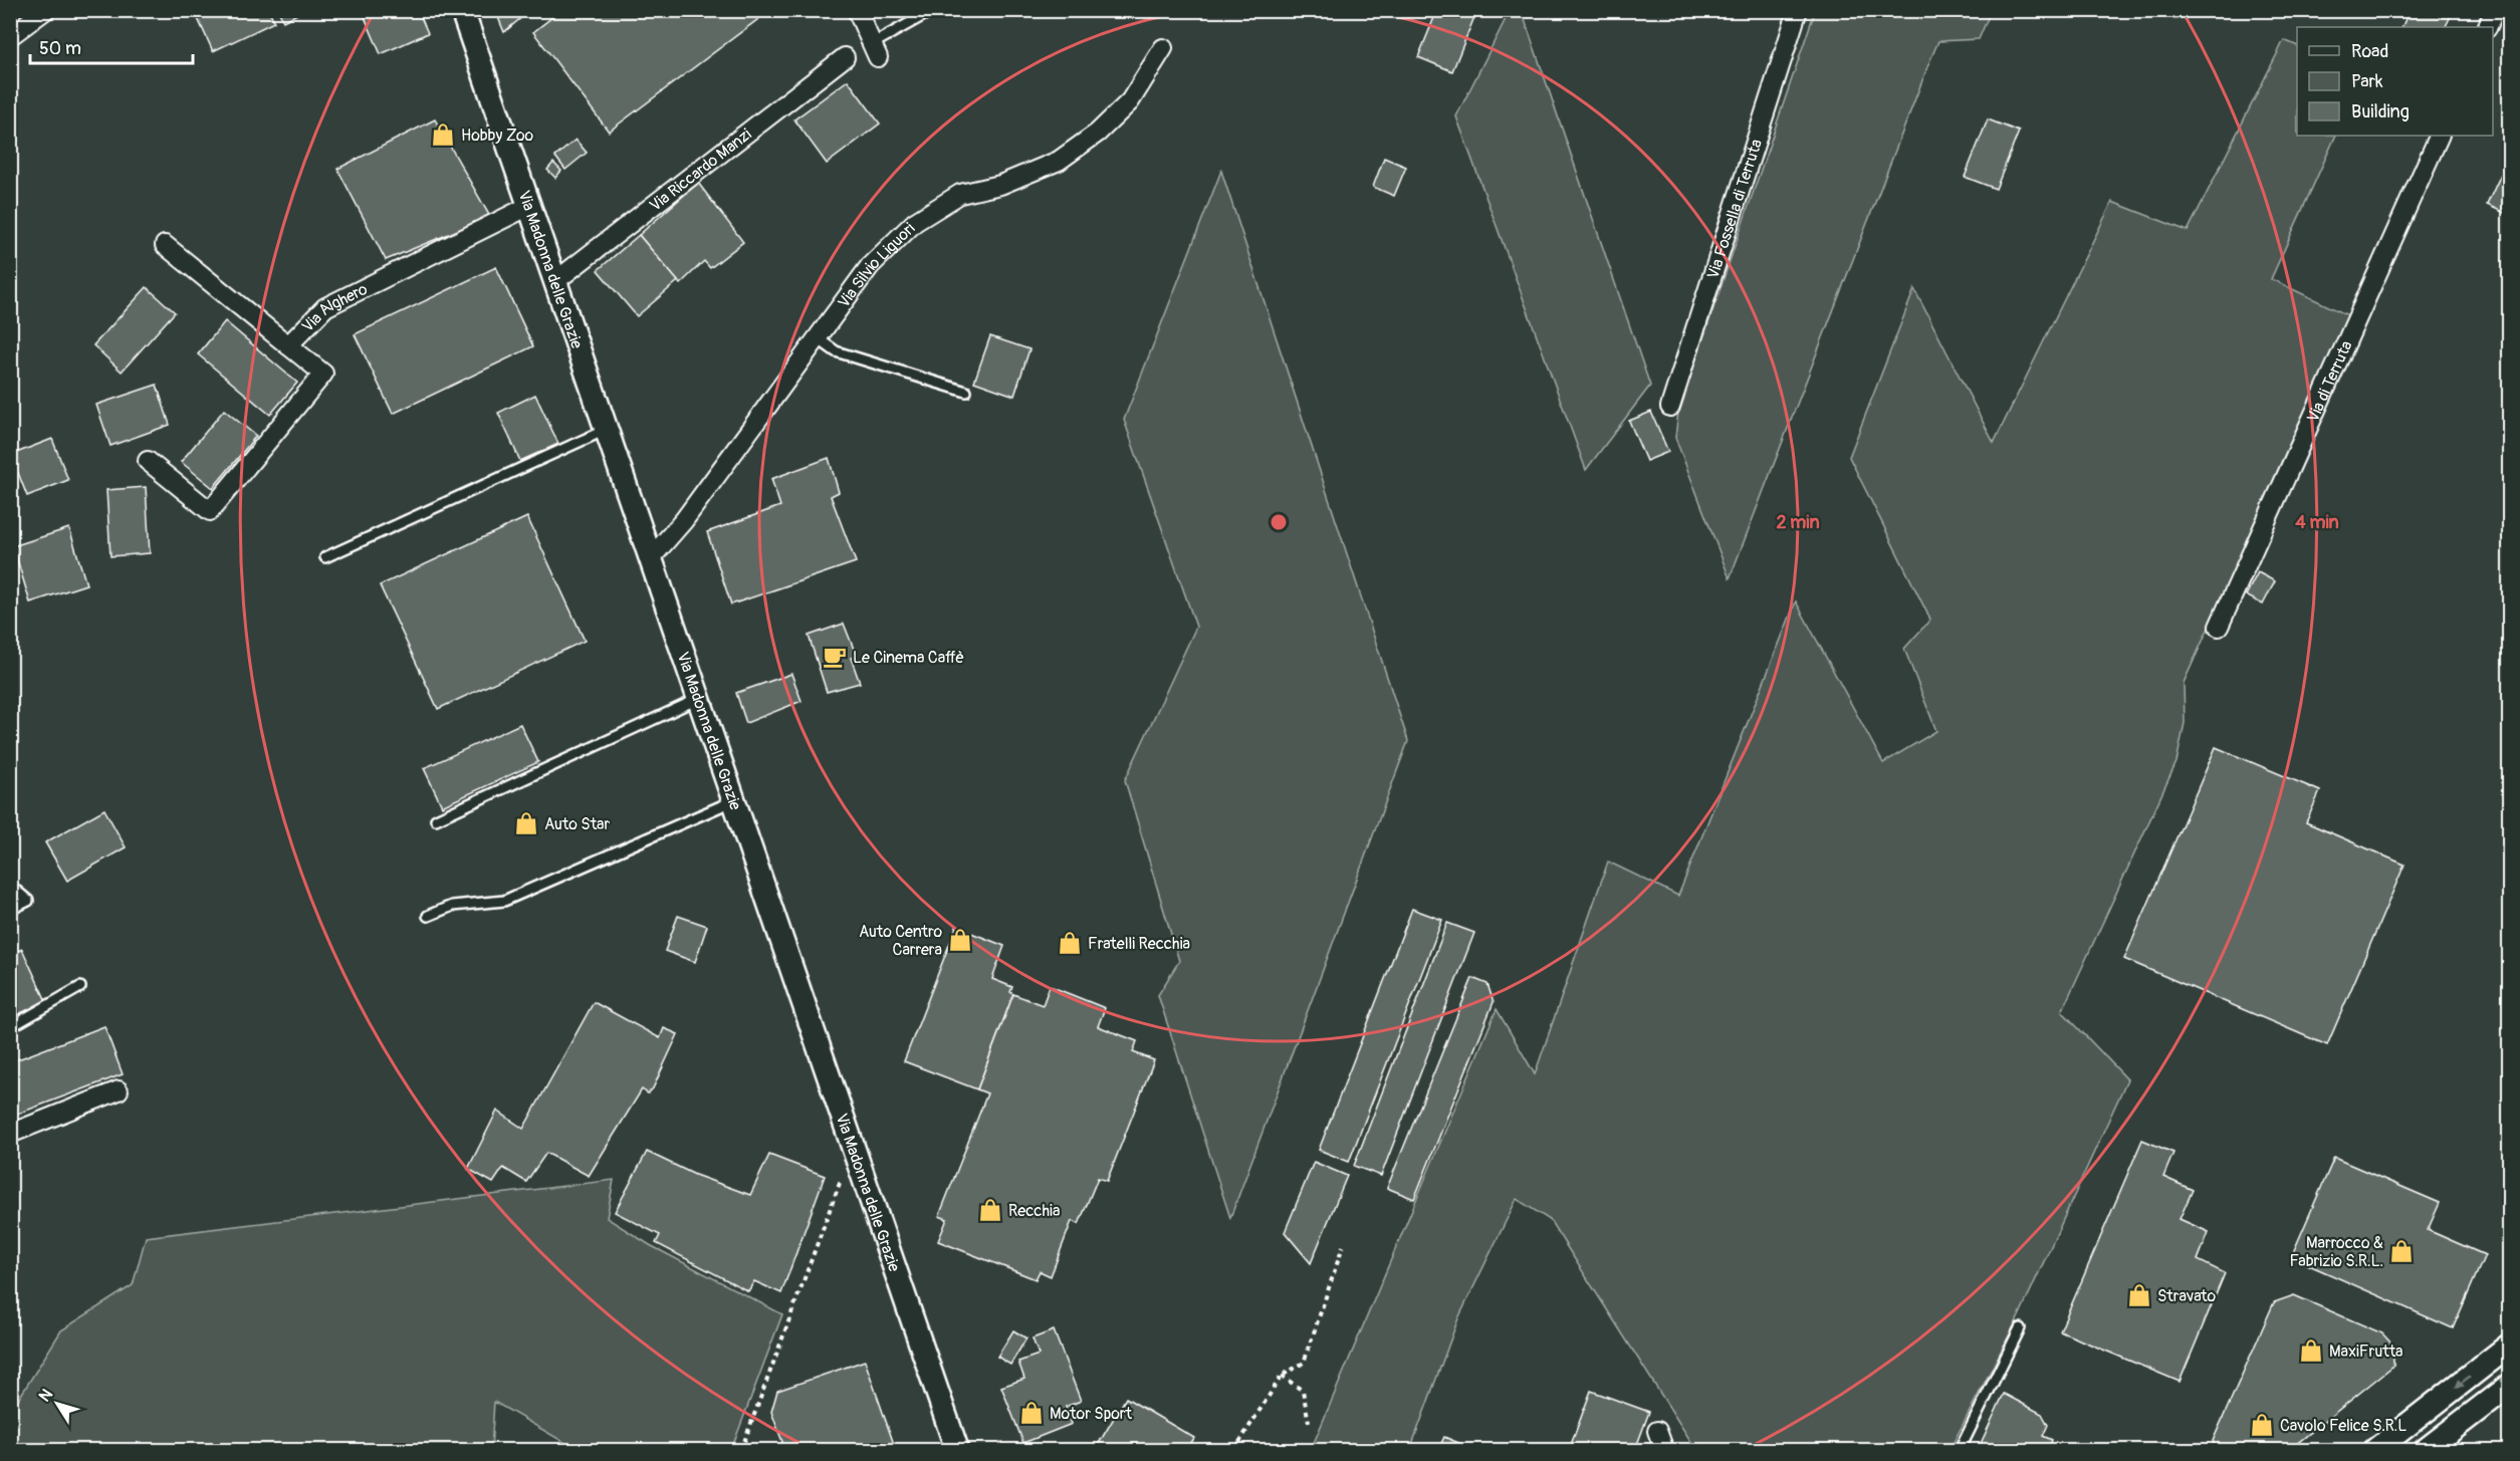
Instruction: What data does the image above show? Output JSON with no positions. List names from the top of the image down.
{
  "streets": {
    "street": [
      "Via Riccardo Manzi",
      "Via Fossella di Terruta",
      "Via Silvio Liguori",
      "Via Madonna delle Grazie",
      "Via Alghero",
      "Via di Terruta"
    ]
  },
  "crossings": [
    ["Via Riccardo Manzi", "Via Madonna delle Grazie"],
    ["Via Silvio Liguori", "Via Madonna delle Grazie"],
    ["Via Madonna delle Grazie", "Via Alghero"]
  ],
  "places": {
    "shop": [
      "Hobby Zoo",
      "Auto Star",
      "Auto Centro Carrera",
      "Fratelli Recchia",
      "Recchia",
      "Marrocco & Fabrizio S.R.L.",
      "Stravato",
      "MaxiFrutta",
      "Motor Sport",
      "Cavolo Felice S.R.L"
    ],
    "cafe": ["Le Cinema Caffè"]
  },
  "legend": ["Road", "Park", "Building"],
  "scale_bar": "50 m",
  "north": "top left",
  "rings": ["2 min", "4 min"]
}
